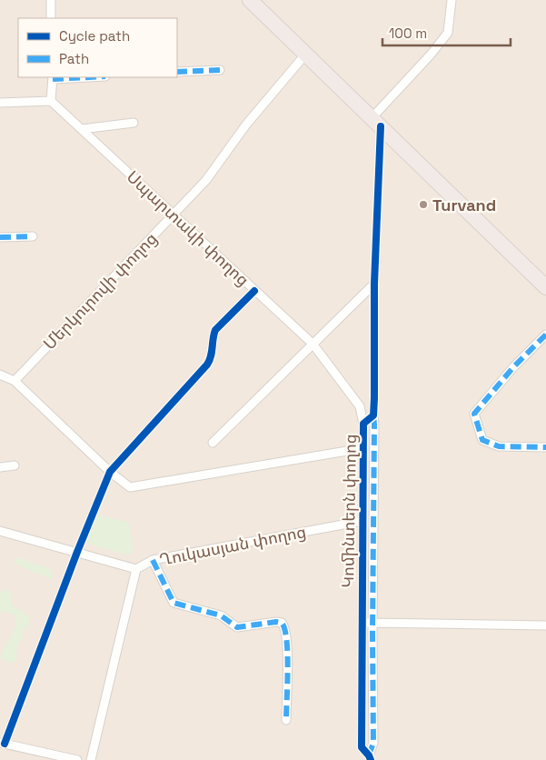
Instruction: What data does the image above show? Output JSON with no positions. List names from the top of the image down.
{
  "streets": {
    "street": [
      "Սպարտակի փողոց",
      "Մերկուրովի փողոց",
      "Կոմինտերն փողոց",
      "Ղուկասյան փողոց"
    ]
  },
  "crossings": [
    ["Սպարտակի փողոց", "Մերկուրովի փողոց"],
    ["Սպարտակի փողոց", "Կոմինտերն փողոց"],
    ["Կոմինտերն փողոց", "Ղուկասյան փողոց"]
  ],
  "places": ["Turvand"],
  "legend": ["Cycle path", "Path"],
  "scale_bar": "100 m"
}
